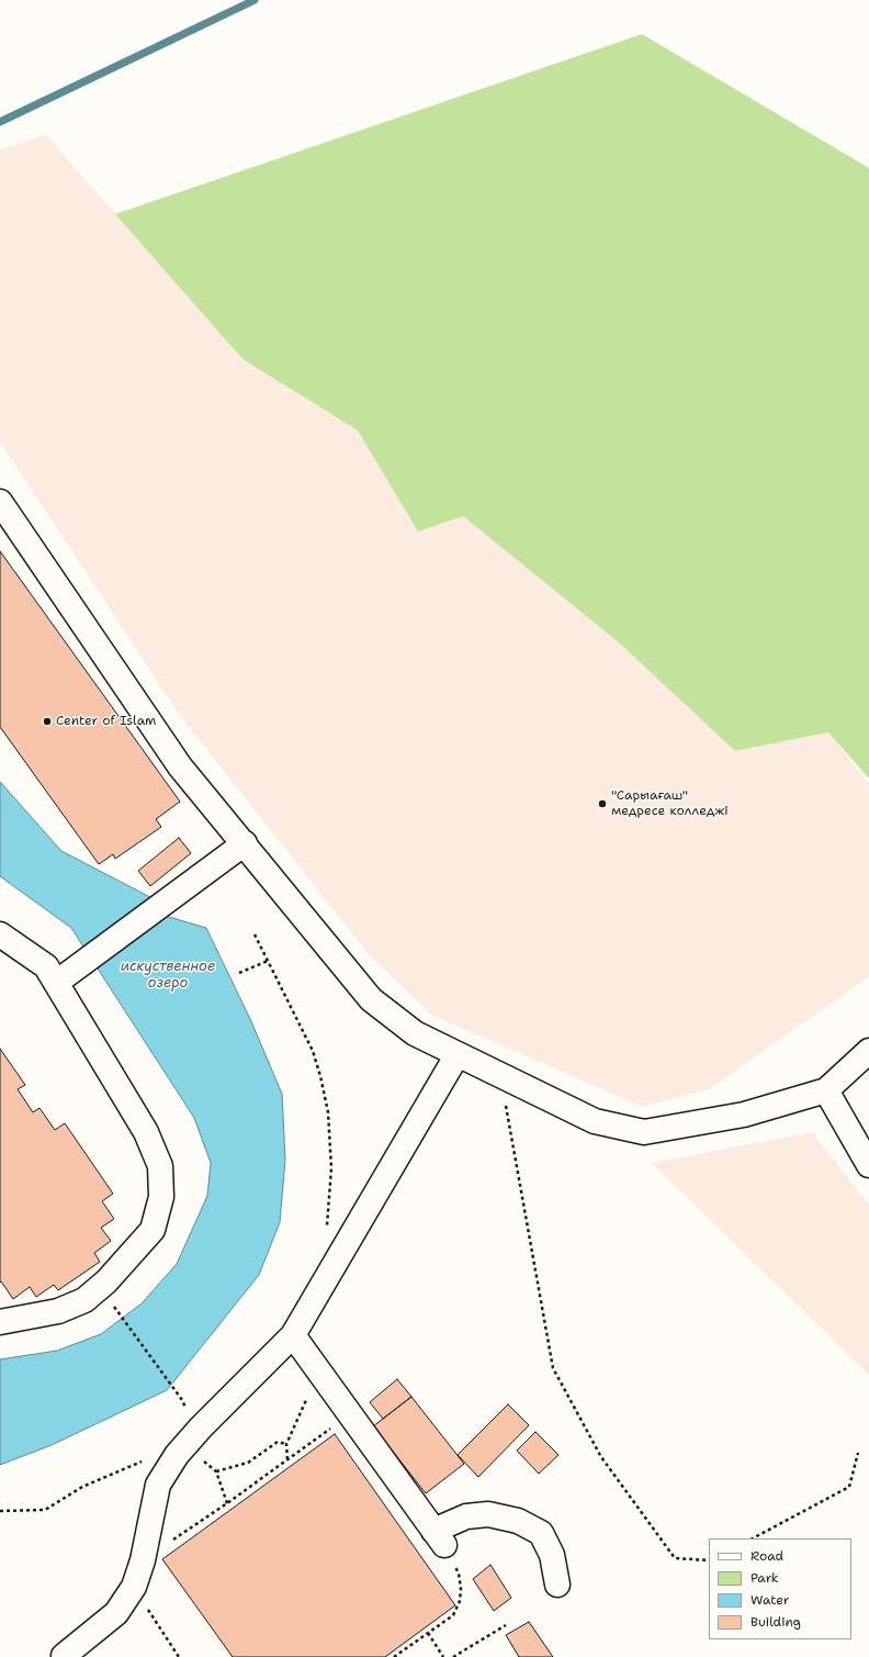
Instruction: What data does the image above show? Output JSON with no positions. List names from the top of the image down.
{
  "water": ["искуственное озеро"],
  "places": ["Center of Islam", "\"Сарыағаш\" медресе колледжі"],
  "legend": [
    "Road",
    "Park",
    "Water",
    "Building"
  ]
}
